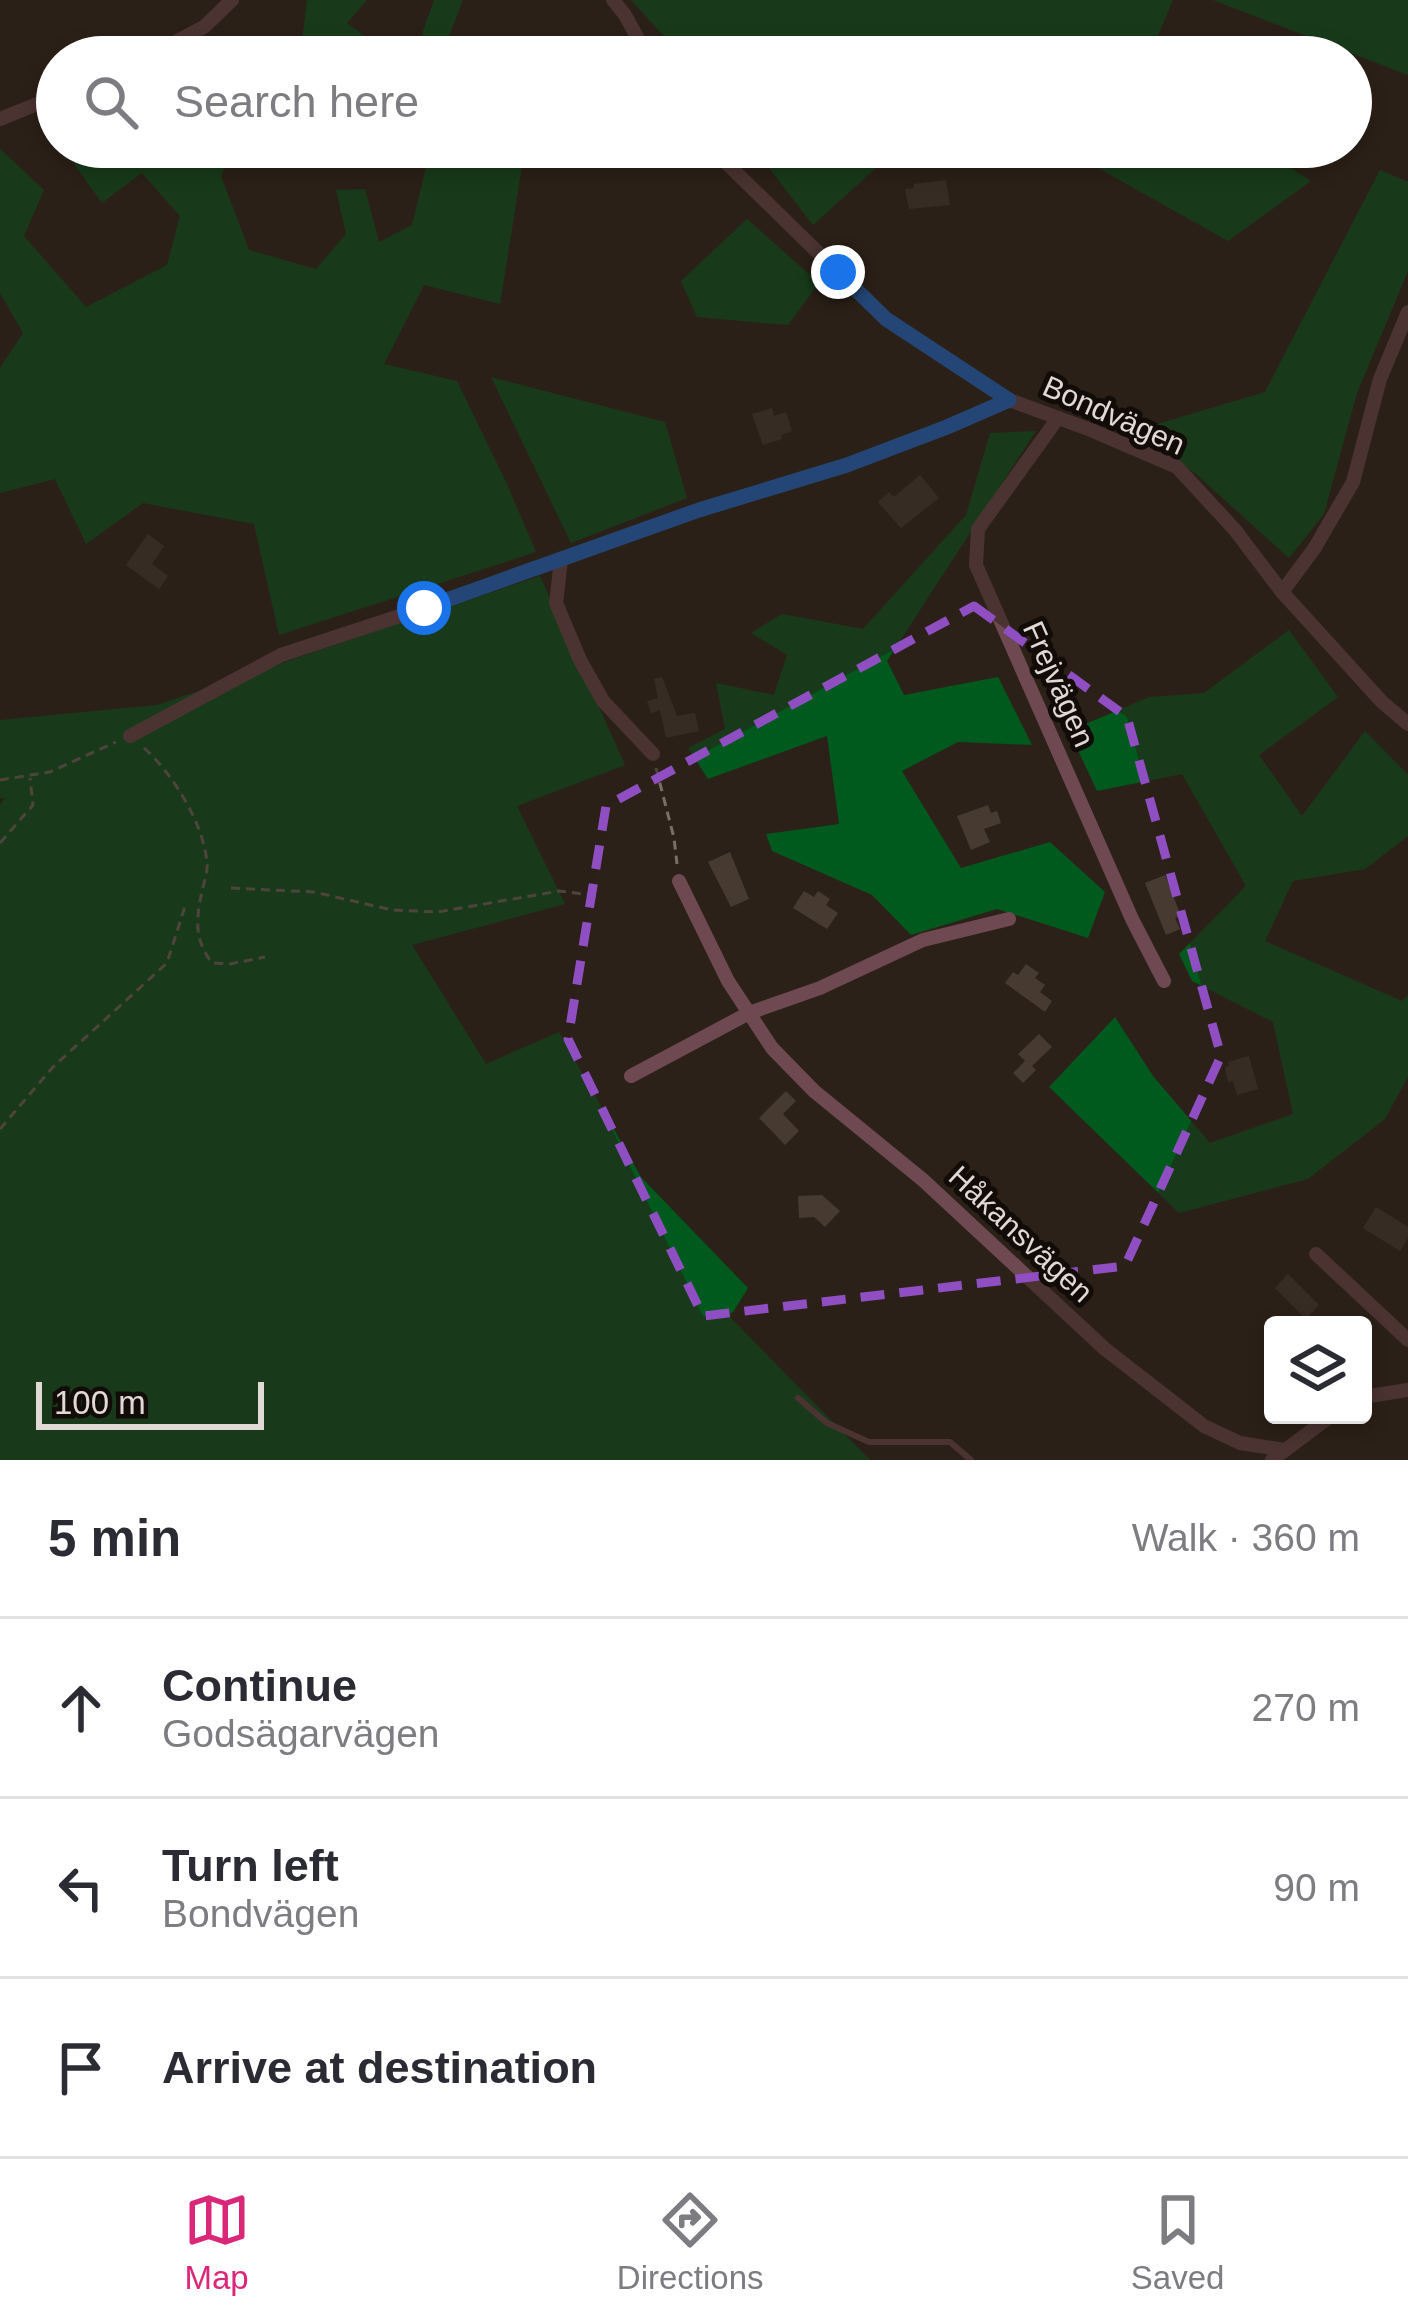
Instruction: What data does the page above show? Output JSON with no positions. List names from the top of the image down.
{
  "streets": {
    "street": ["Bondvägen", "Frejvägen", "Håkansvägen"]
  },
  "crossings": [
    ["Bondvägen", "Frejvägen"]
  ],
  "scale_bar": "100 m",
  "page": {
    "search": "Search here",
    "scale": "100 m",
    "heading": ["5 min", "Walk · 360 m"],
    "list": [
      ["Continue", "Godsägarvägen", "270 m"],
      ["Turn left", "Bondvägen", "90 m"],
      "Arrive at destination"
    ],
    "nav": ["Map", "Directions", "Saved"]
  }
}
